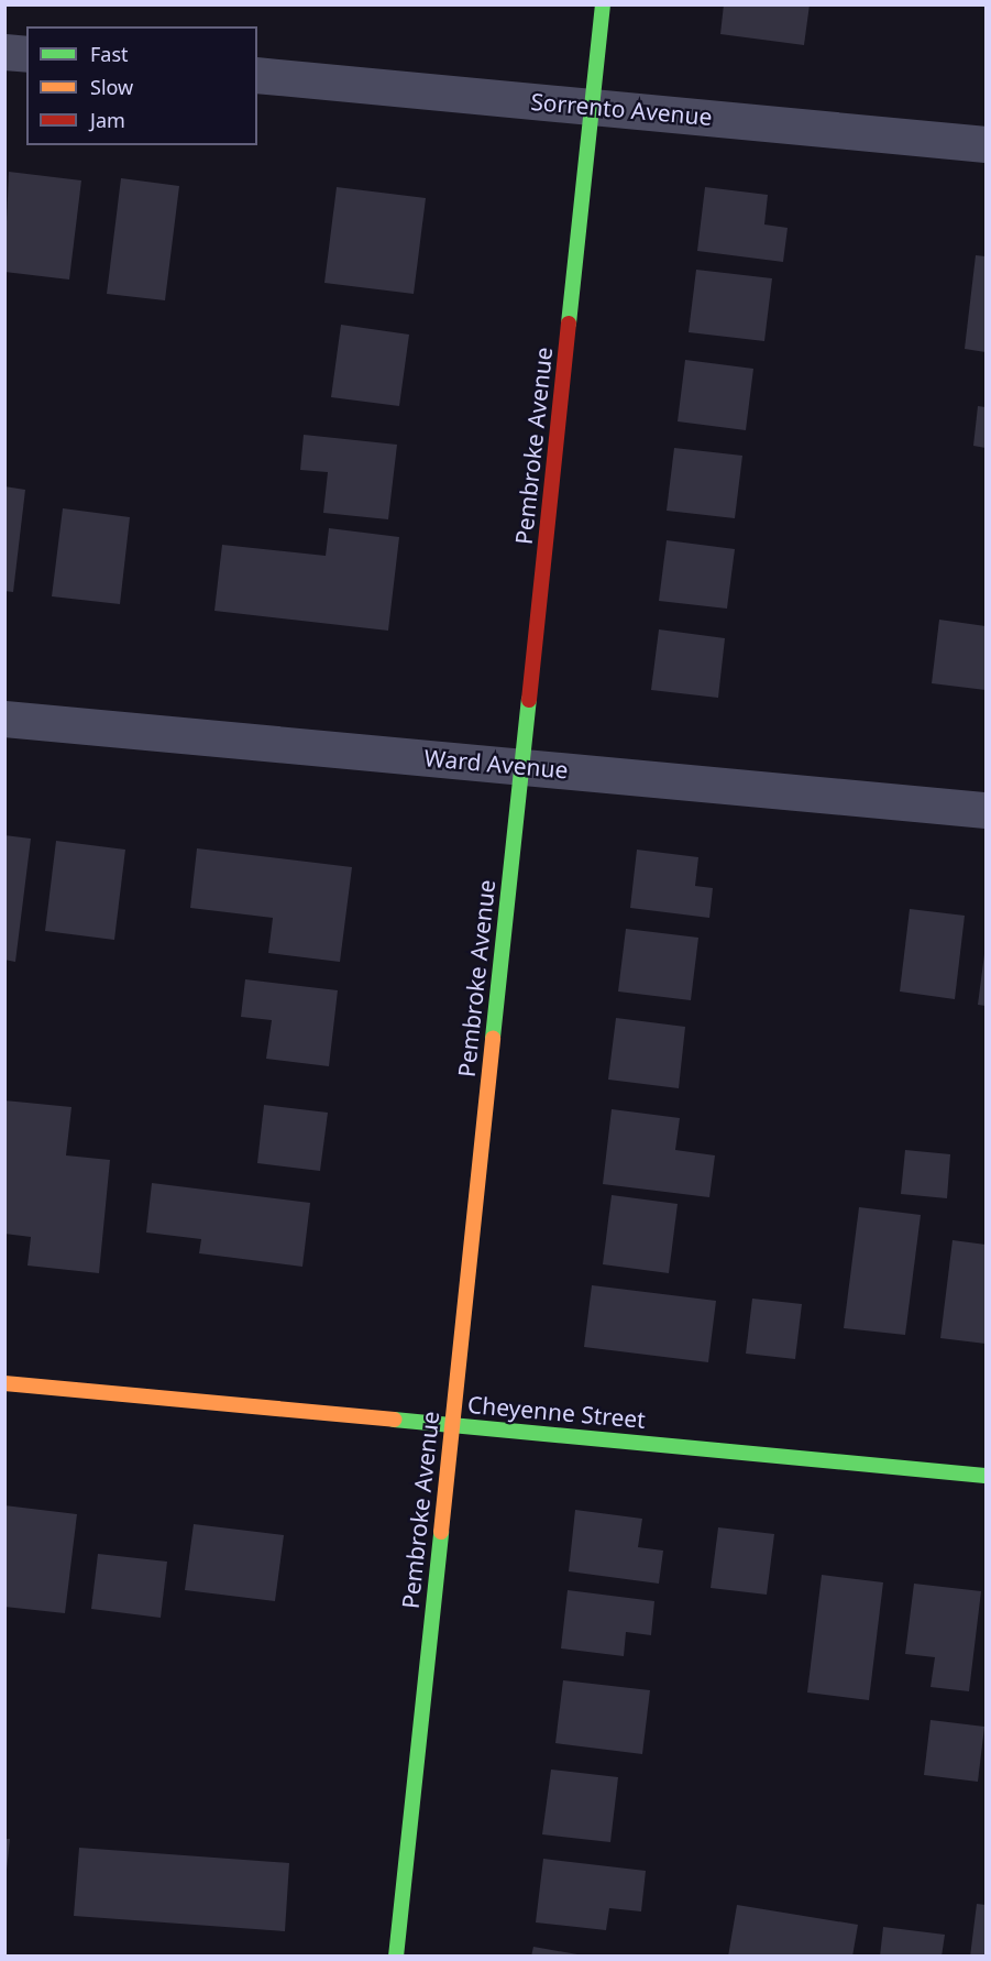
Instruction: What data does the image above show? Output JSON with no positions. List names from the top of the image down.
{
  "streets": {
    "street": [
      "Sorrento Avenue",
      "Pembroke Avenue",
      "Ward Avenue",
      "Cheyenne Street"
    ]
  },
  "crossings": [
    ["Sorrento Avenue", "Pembroke Avenue"],
    ["Pembroke Avenue", "Ward Avenue"],
    ["Pembroke Avenue", "Cheyenne Street"]
  ],
  "legend": ["Fast", "Slow", "Jam"]
}
